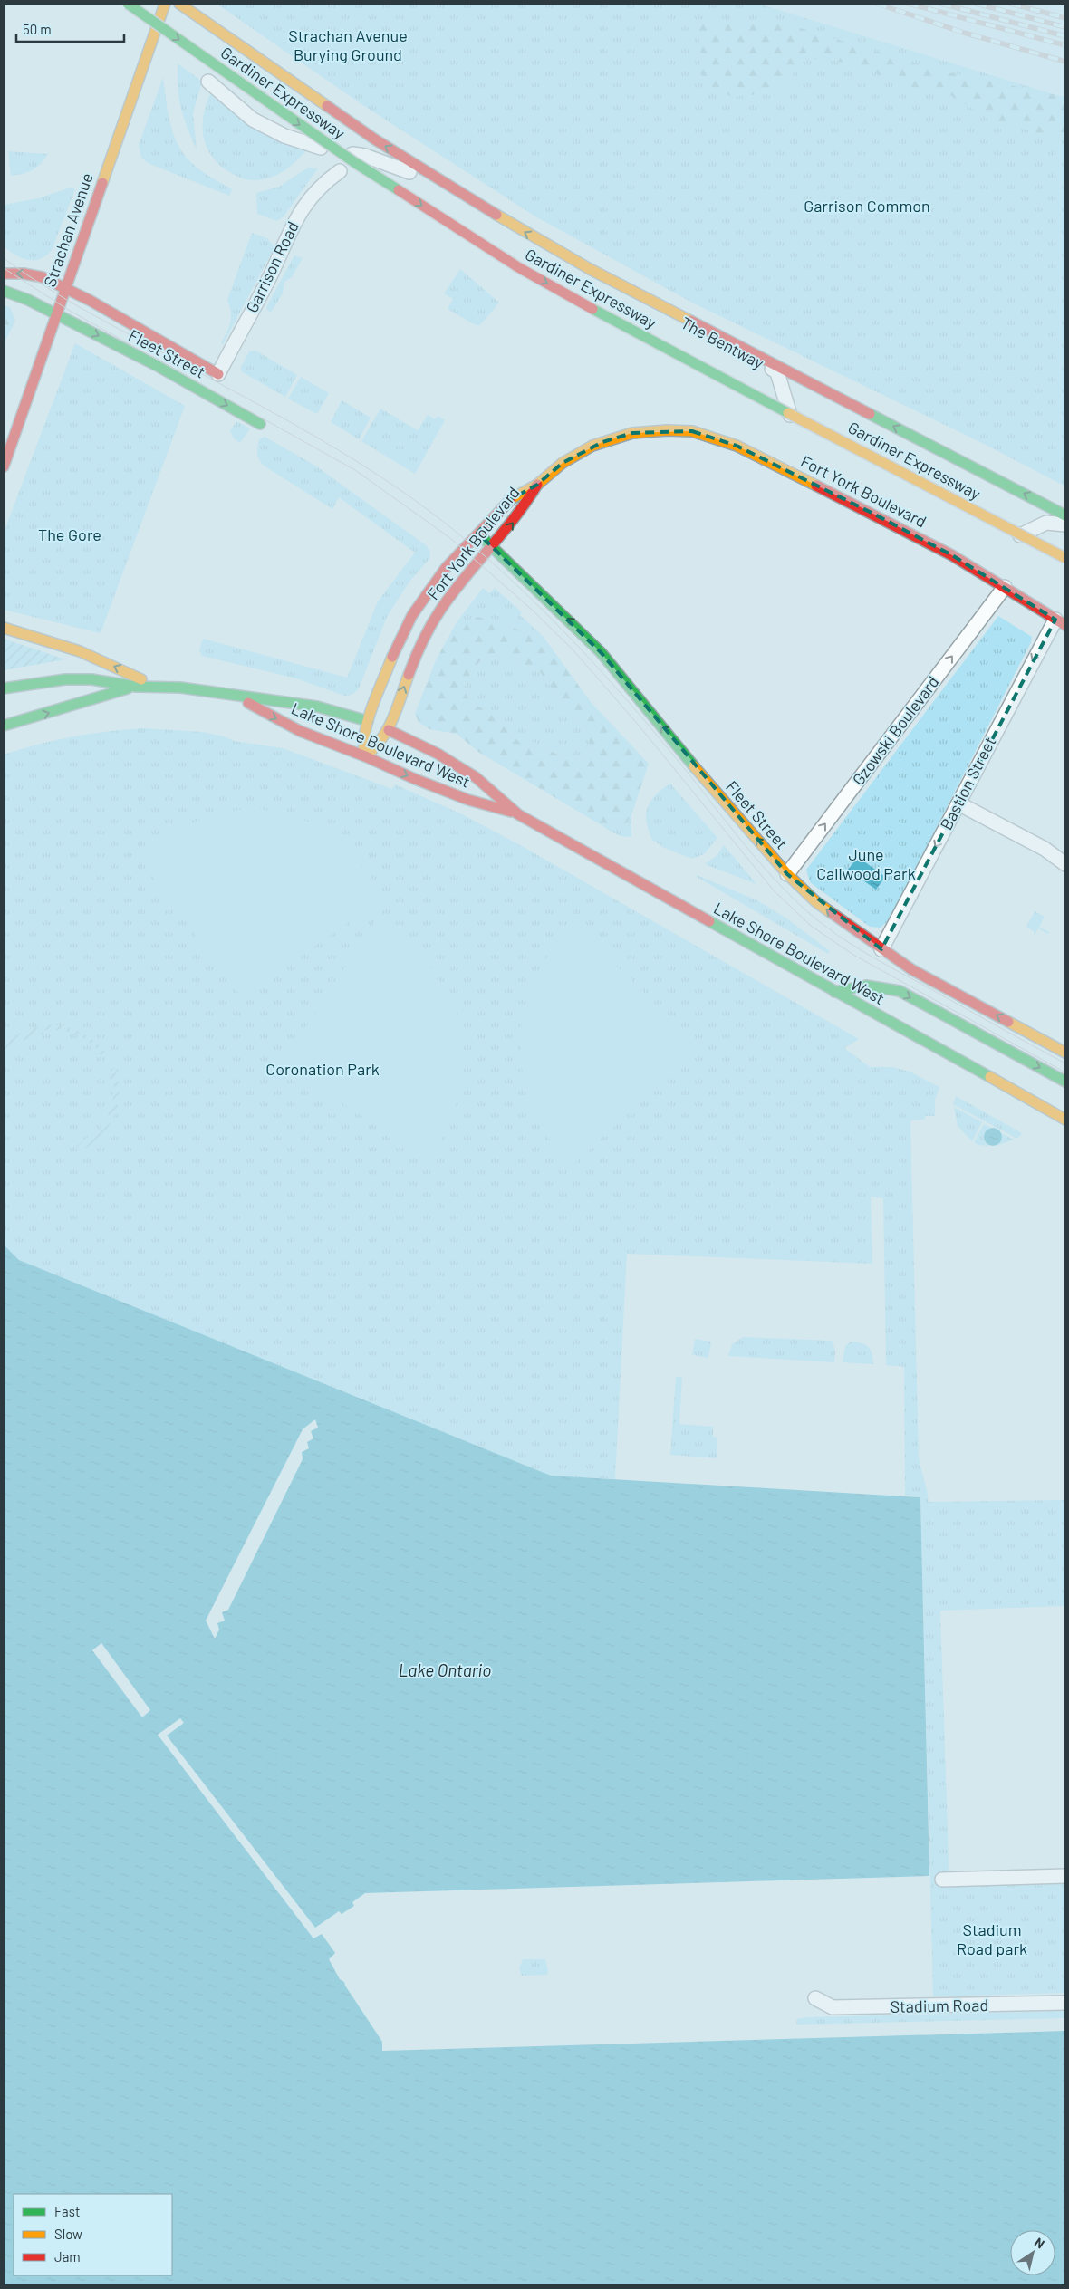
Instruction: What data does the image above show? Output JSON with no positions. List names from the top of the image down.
{
  "streets": {
    "main road": [
      "Gardiner Expressway",
      "Strachan Avenue",
      "Fleet Street",
      "Fort York Boulevard",
      "Lake Shore Boulevard West"
    ],
    "street": [
      "Garrison Road",
      "The Bentway",
      "Gzowski Boulevard",
      "Bastion Street",
      "Stadium Road"
    ]
  },
  "crossings": [
    ["Strachan Avenue", "Fleet Street"],
    ["Garrison Road", "Fleet Street"],
    ["Fleet Street", "Fort York Boulevard"],
    ["Fleet Street", "Gzowski Boulevard"],
    ["Fleet Street", "Bastion Street"],
    ["Fort York Boulevard", "Gzowski Boulevard"],
    ["Fort York Boulevard", "Lake Shore Boulevard West"],
    ["Fort York Boulevard", "Bastion Street"]
  ],
  "one_way": ["Gzowski Boulevard", "Bastion Street"],
  "water": ["Lake Ontario"],
  "parks": [
    "Strachan Avenue Burying Ground",
    "Garrison Common",
    "The Gore",
    "June Callwood Park",
    "Coronation Park",
    "Stadium Road park"
  ],
  "legend": ["Fast", "Slow", "Jam"],
  "scale_bar": "50 m",
  "north": "top right"
}
